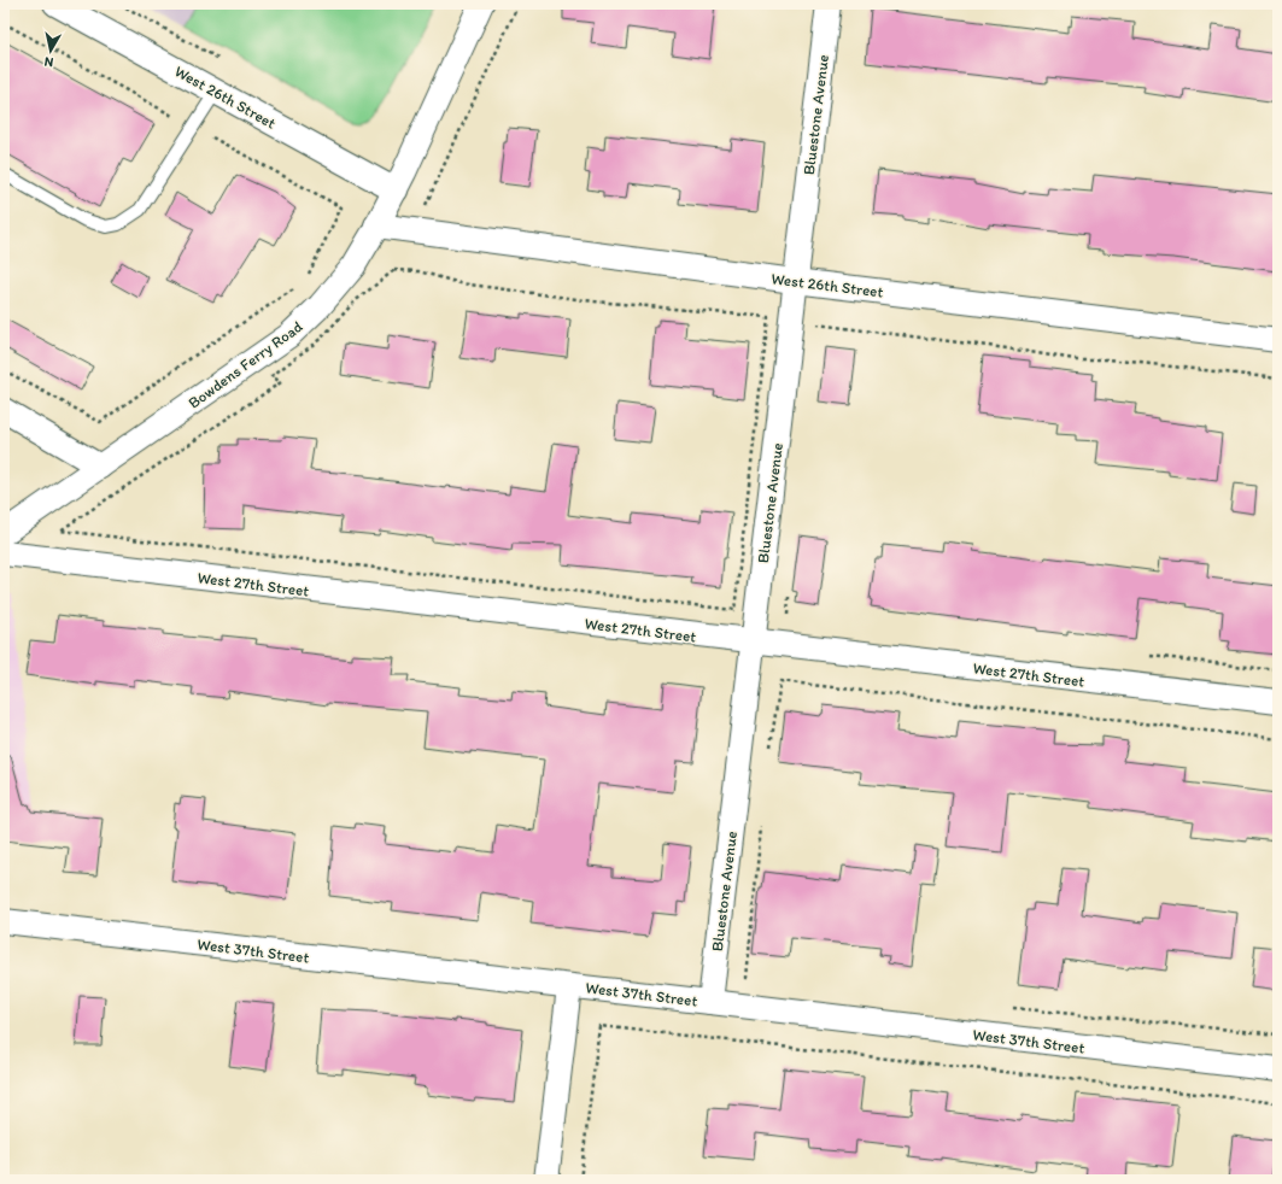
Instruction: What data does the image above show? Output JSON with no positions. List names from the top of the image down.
{
  "streets": {
    "street": [
      "West 26th Street",
      "Bluestone Avenue",
      "Bowdens Ferry Road",
      "West 27th Street",
      "West 37th Street"
    ]
  },
  "crossings": [
    ["West 26th Street", "Bluestone Avenue"],
    ["West 26th Street", "Bowdens Ferry Road"],
    ["Bluestone Avenue", "West 27th Street"],
    ["Bluestone Avenue", "West 37th Street"]
  ],
  "north": "bottom"
}
